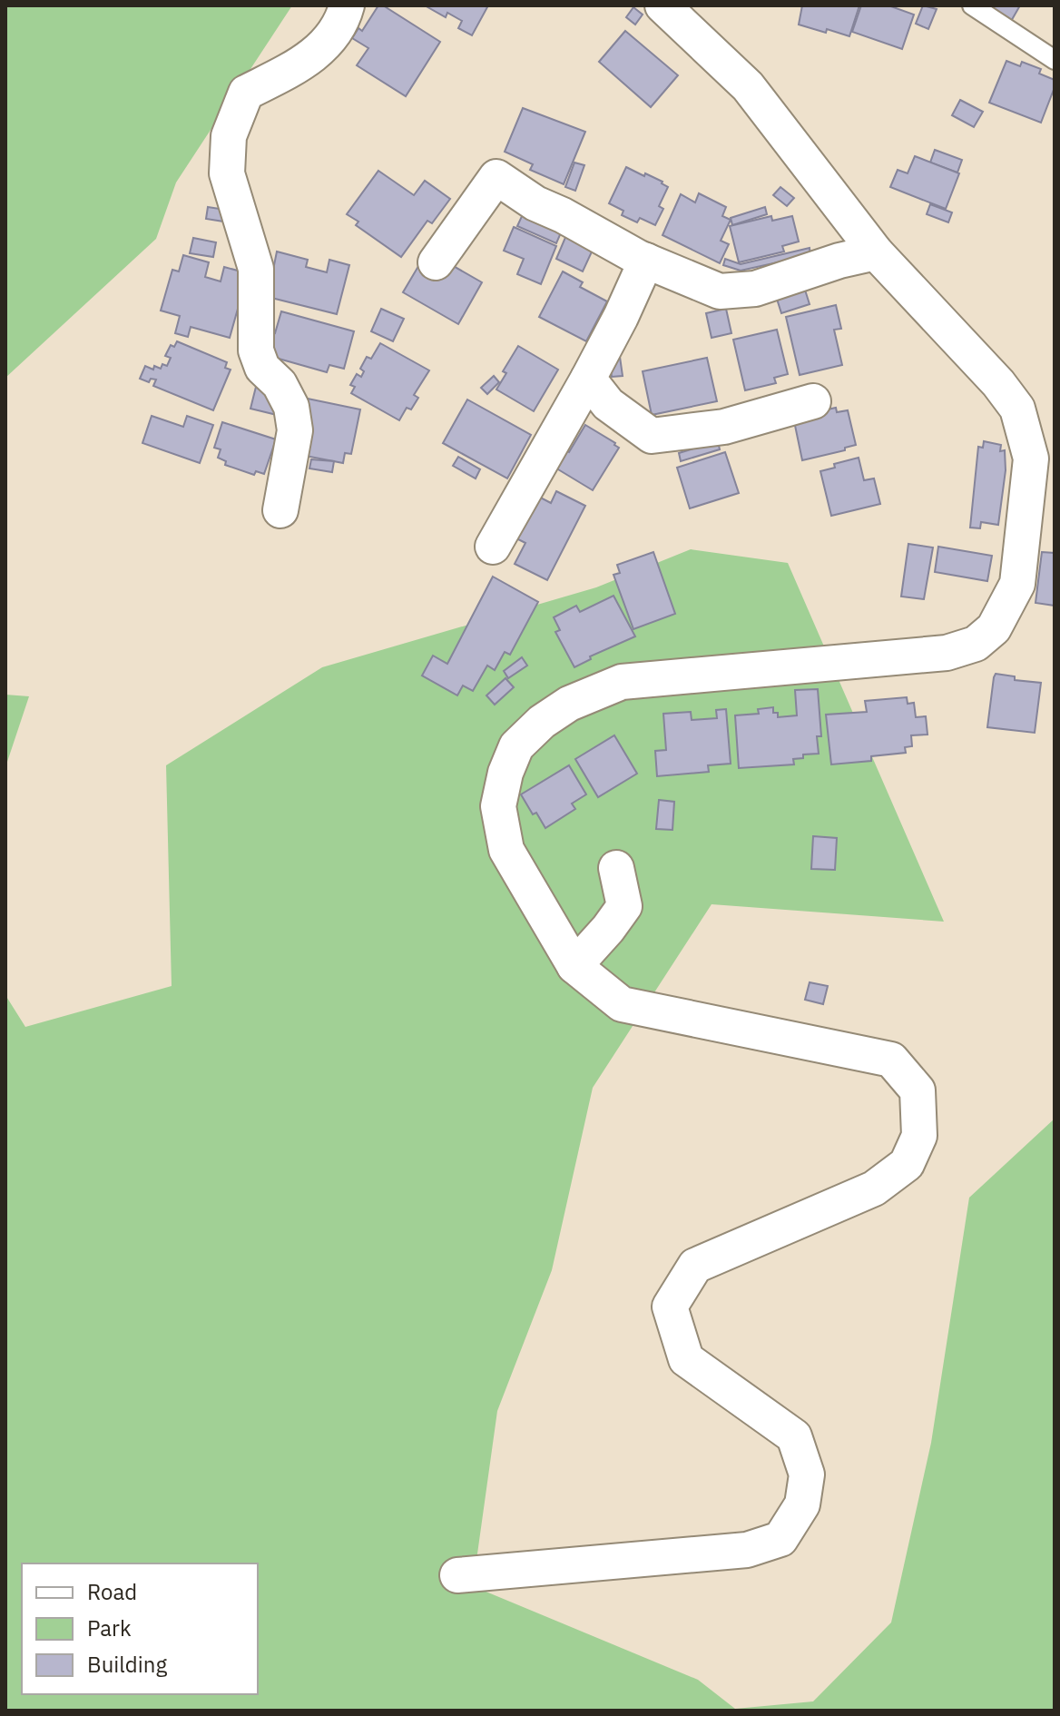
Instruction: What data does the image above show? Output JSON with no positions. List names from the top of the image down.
{
  "legend": ["Road", "Park", "Building"]
}
